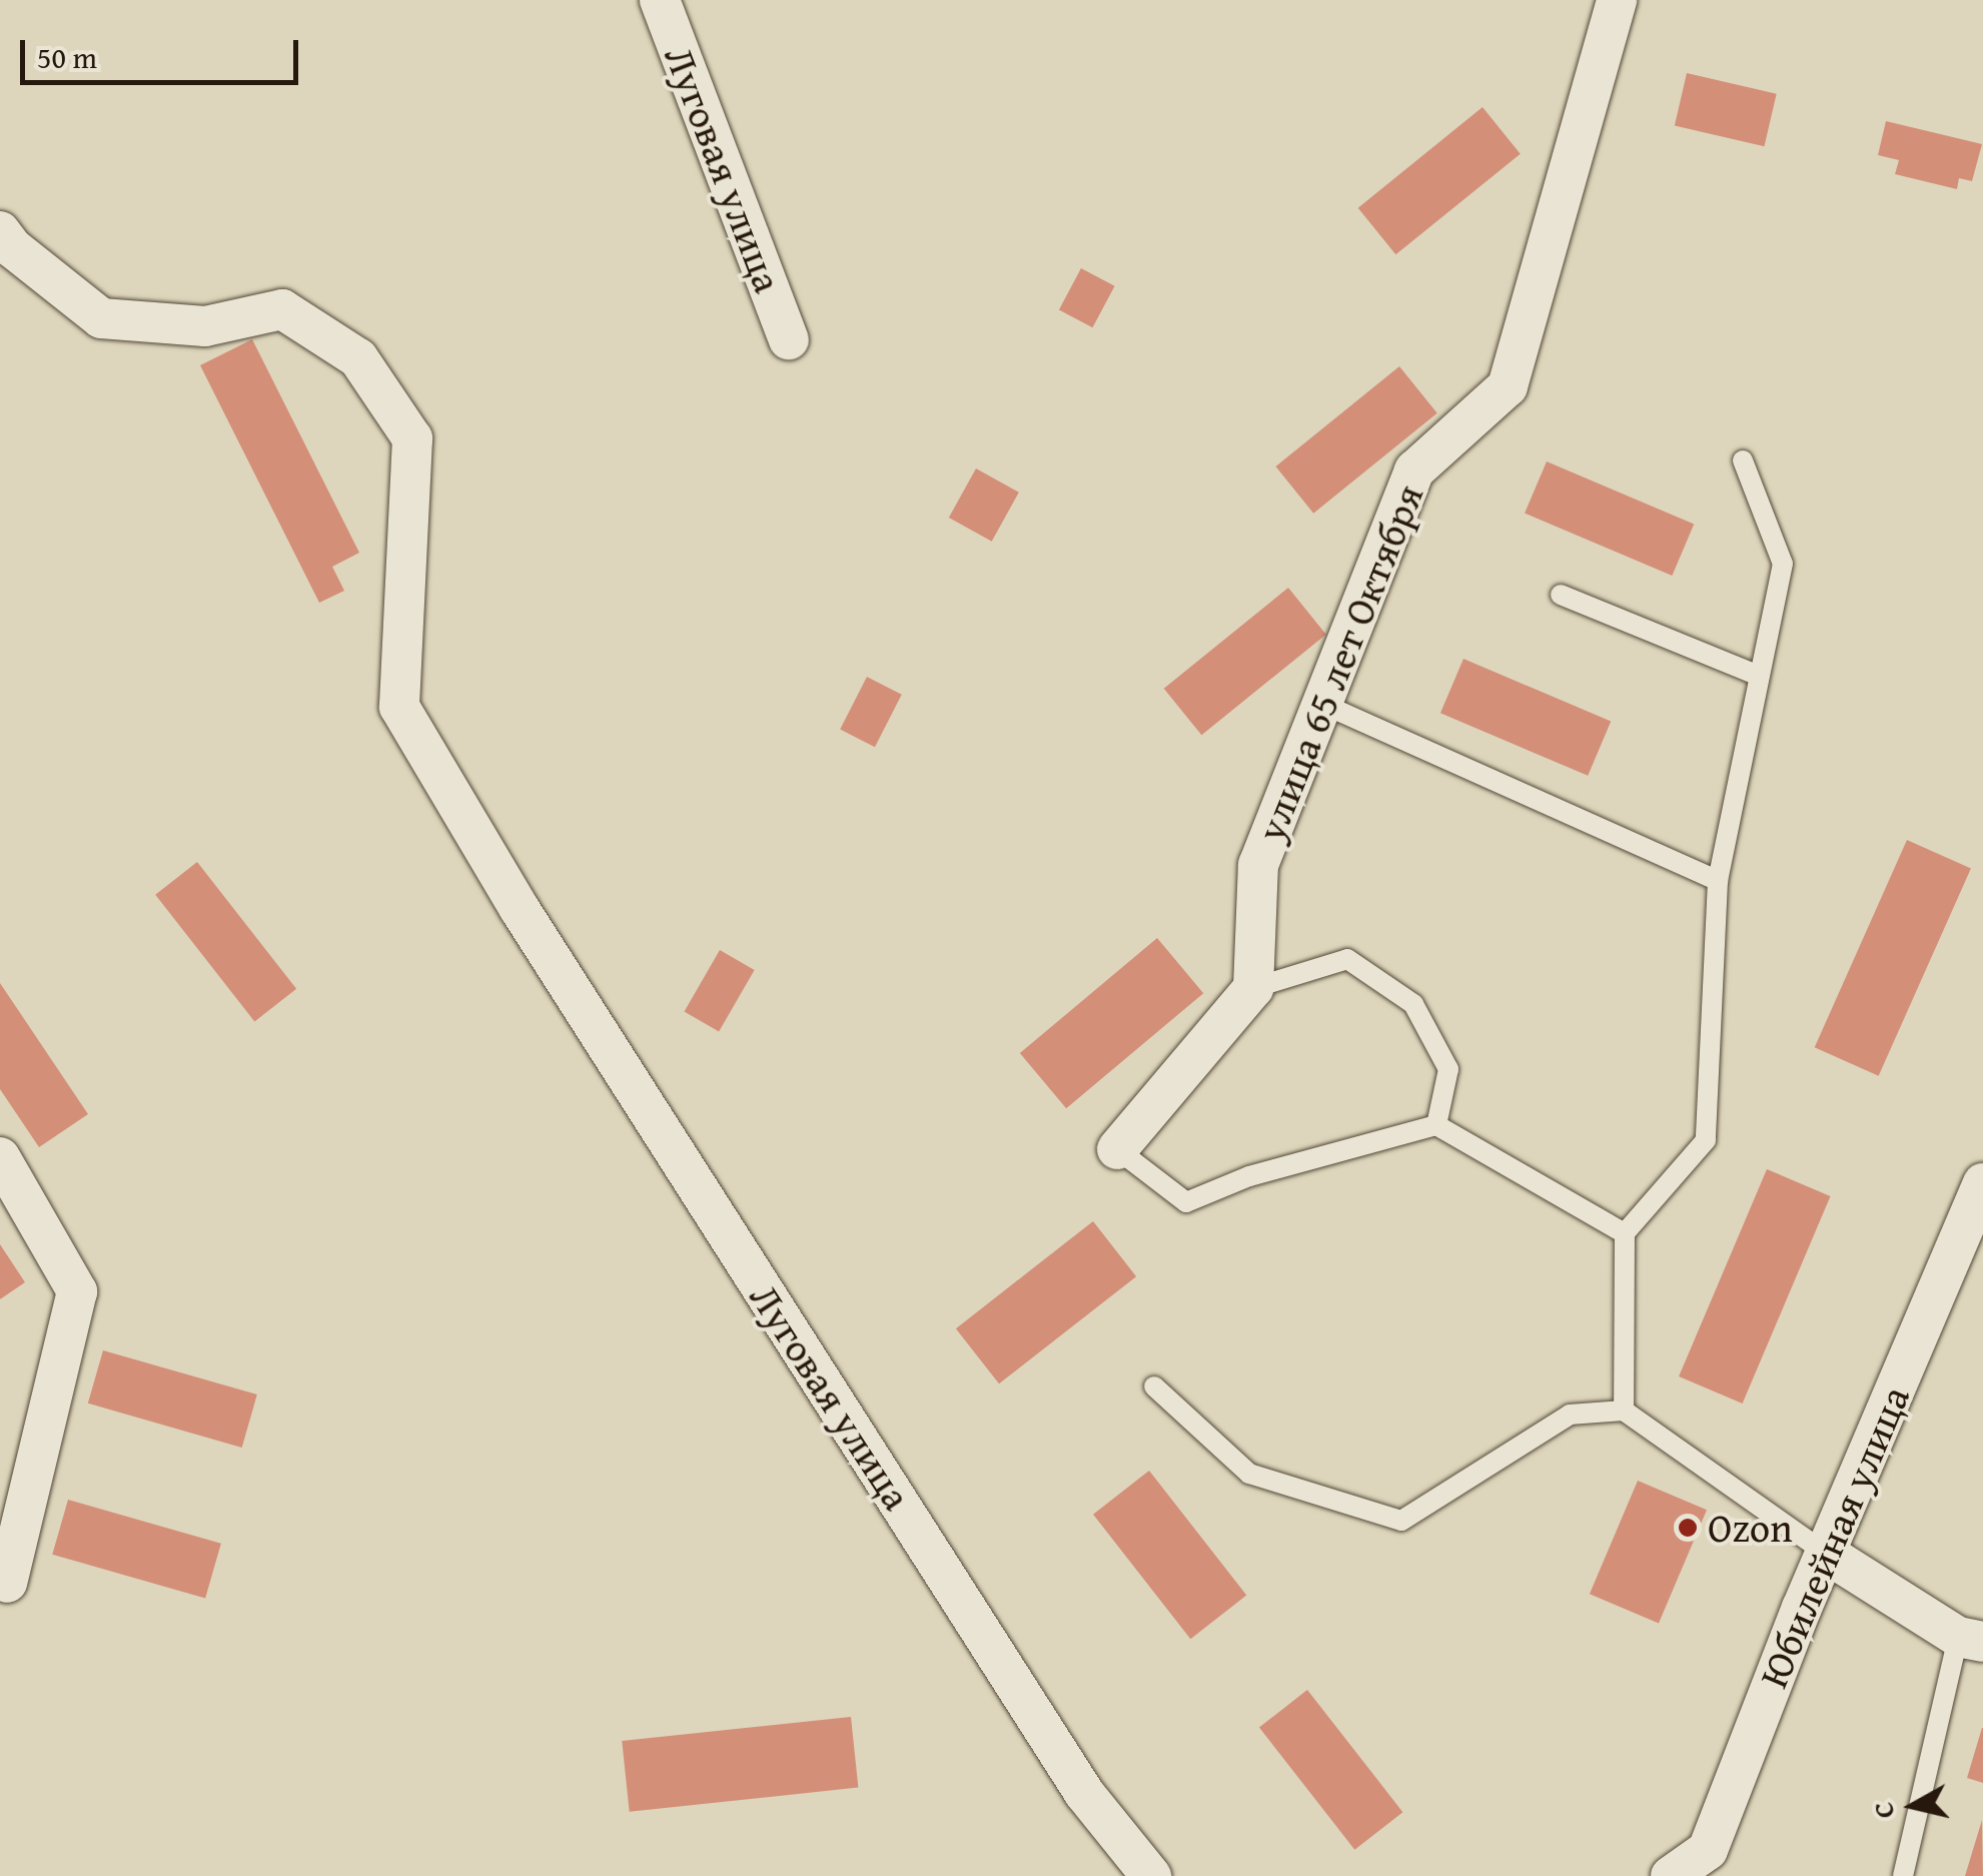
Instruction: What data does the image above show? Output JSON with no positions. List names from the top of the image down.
{
  "streets": {
    "street": ["Луговая улица", "улица 65 лет Октября", "Юбилейная улица"]
  },
  "places": ["Ozon"],
  "scale_bar": "50 m",
  "north": "left"
}
